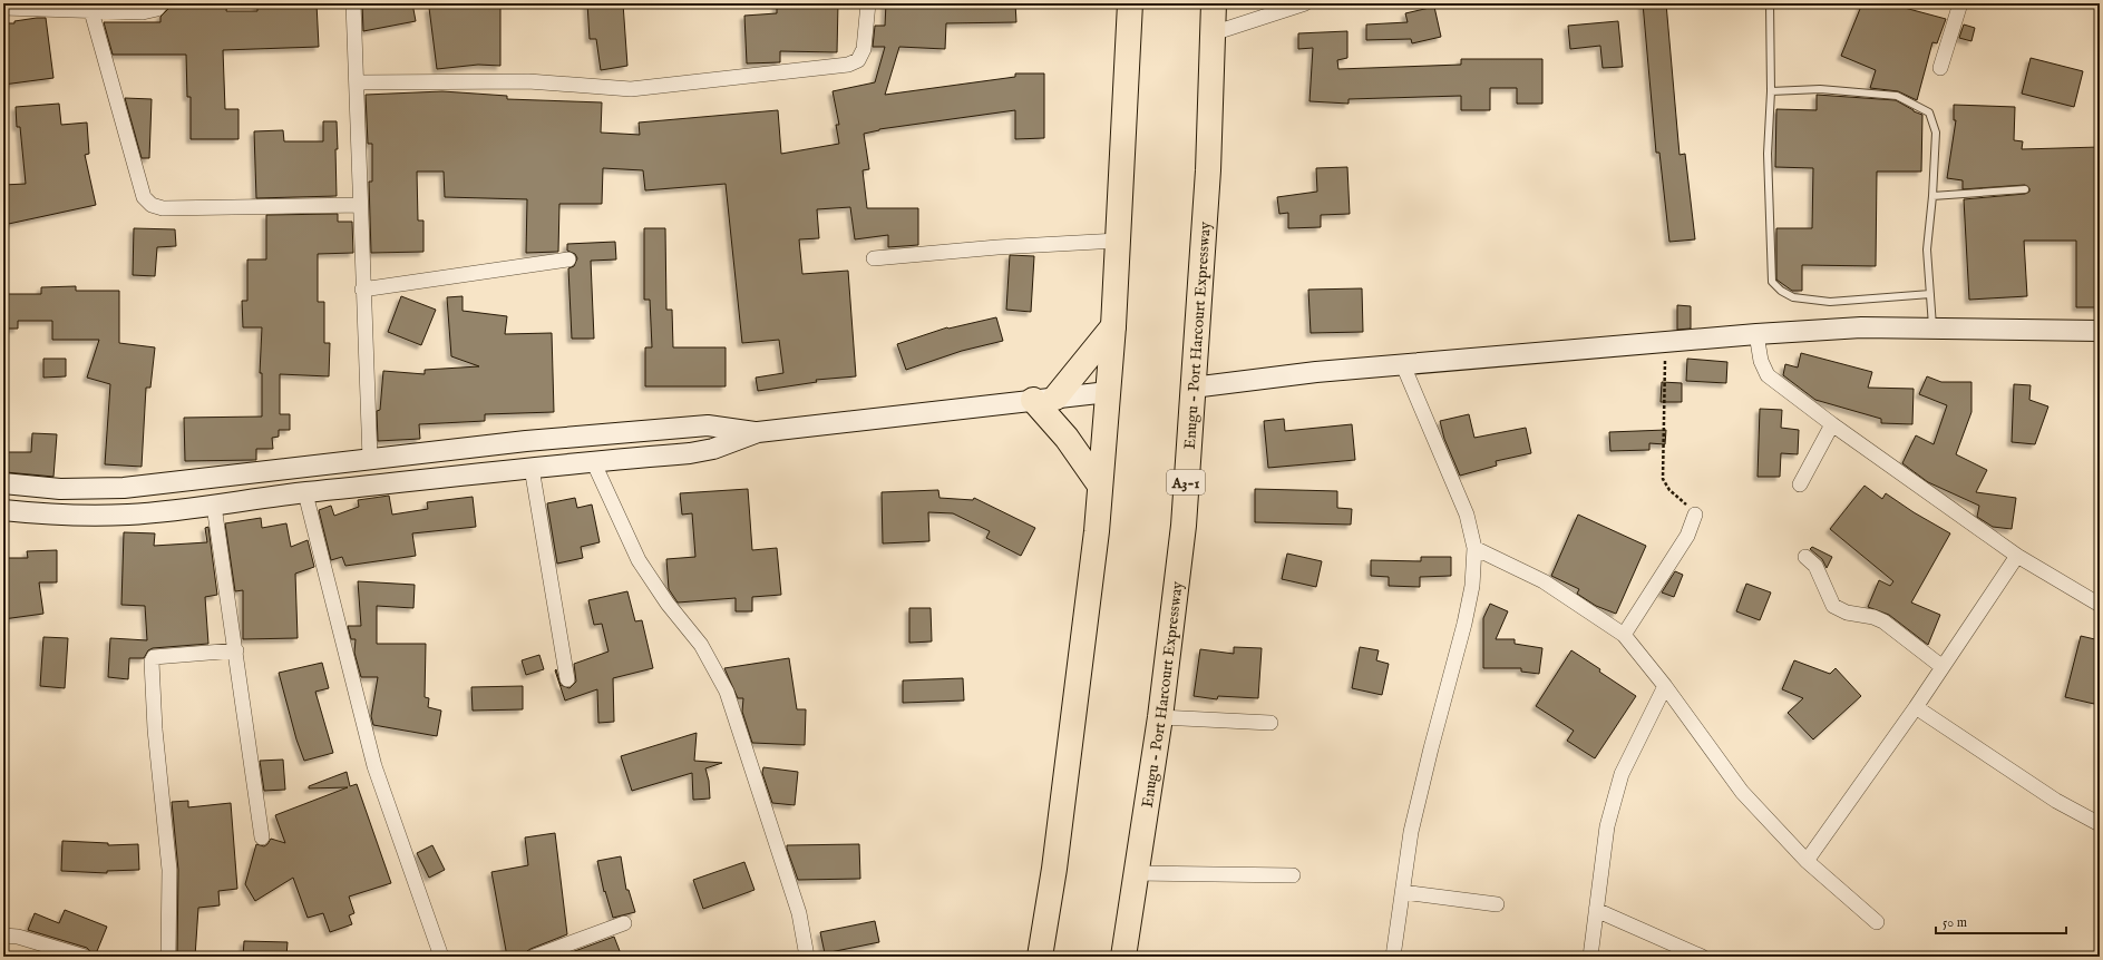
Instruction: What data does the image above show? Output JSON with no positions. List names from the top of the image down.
{
  "streets": {
    "highway": ["Enugu - Port Harcourt Expressway", "A3-1"]
  },
  "scale_bar": "50 m"
}
